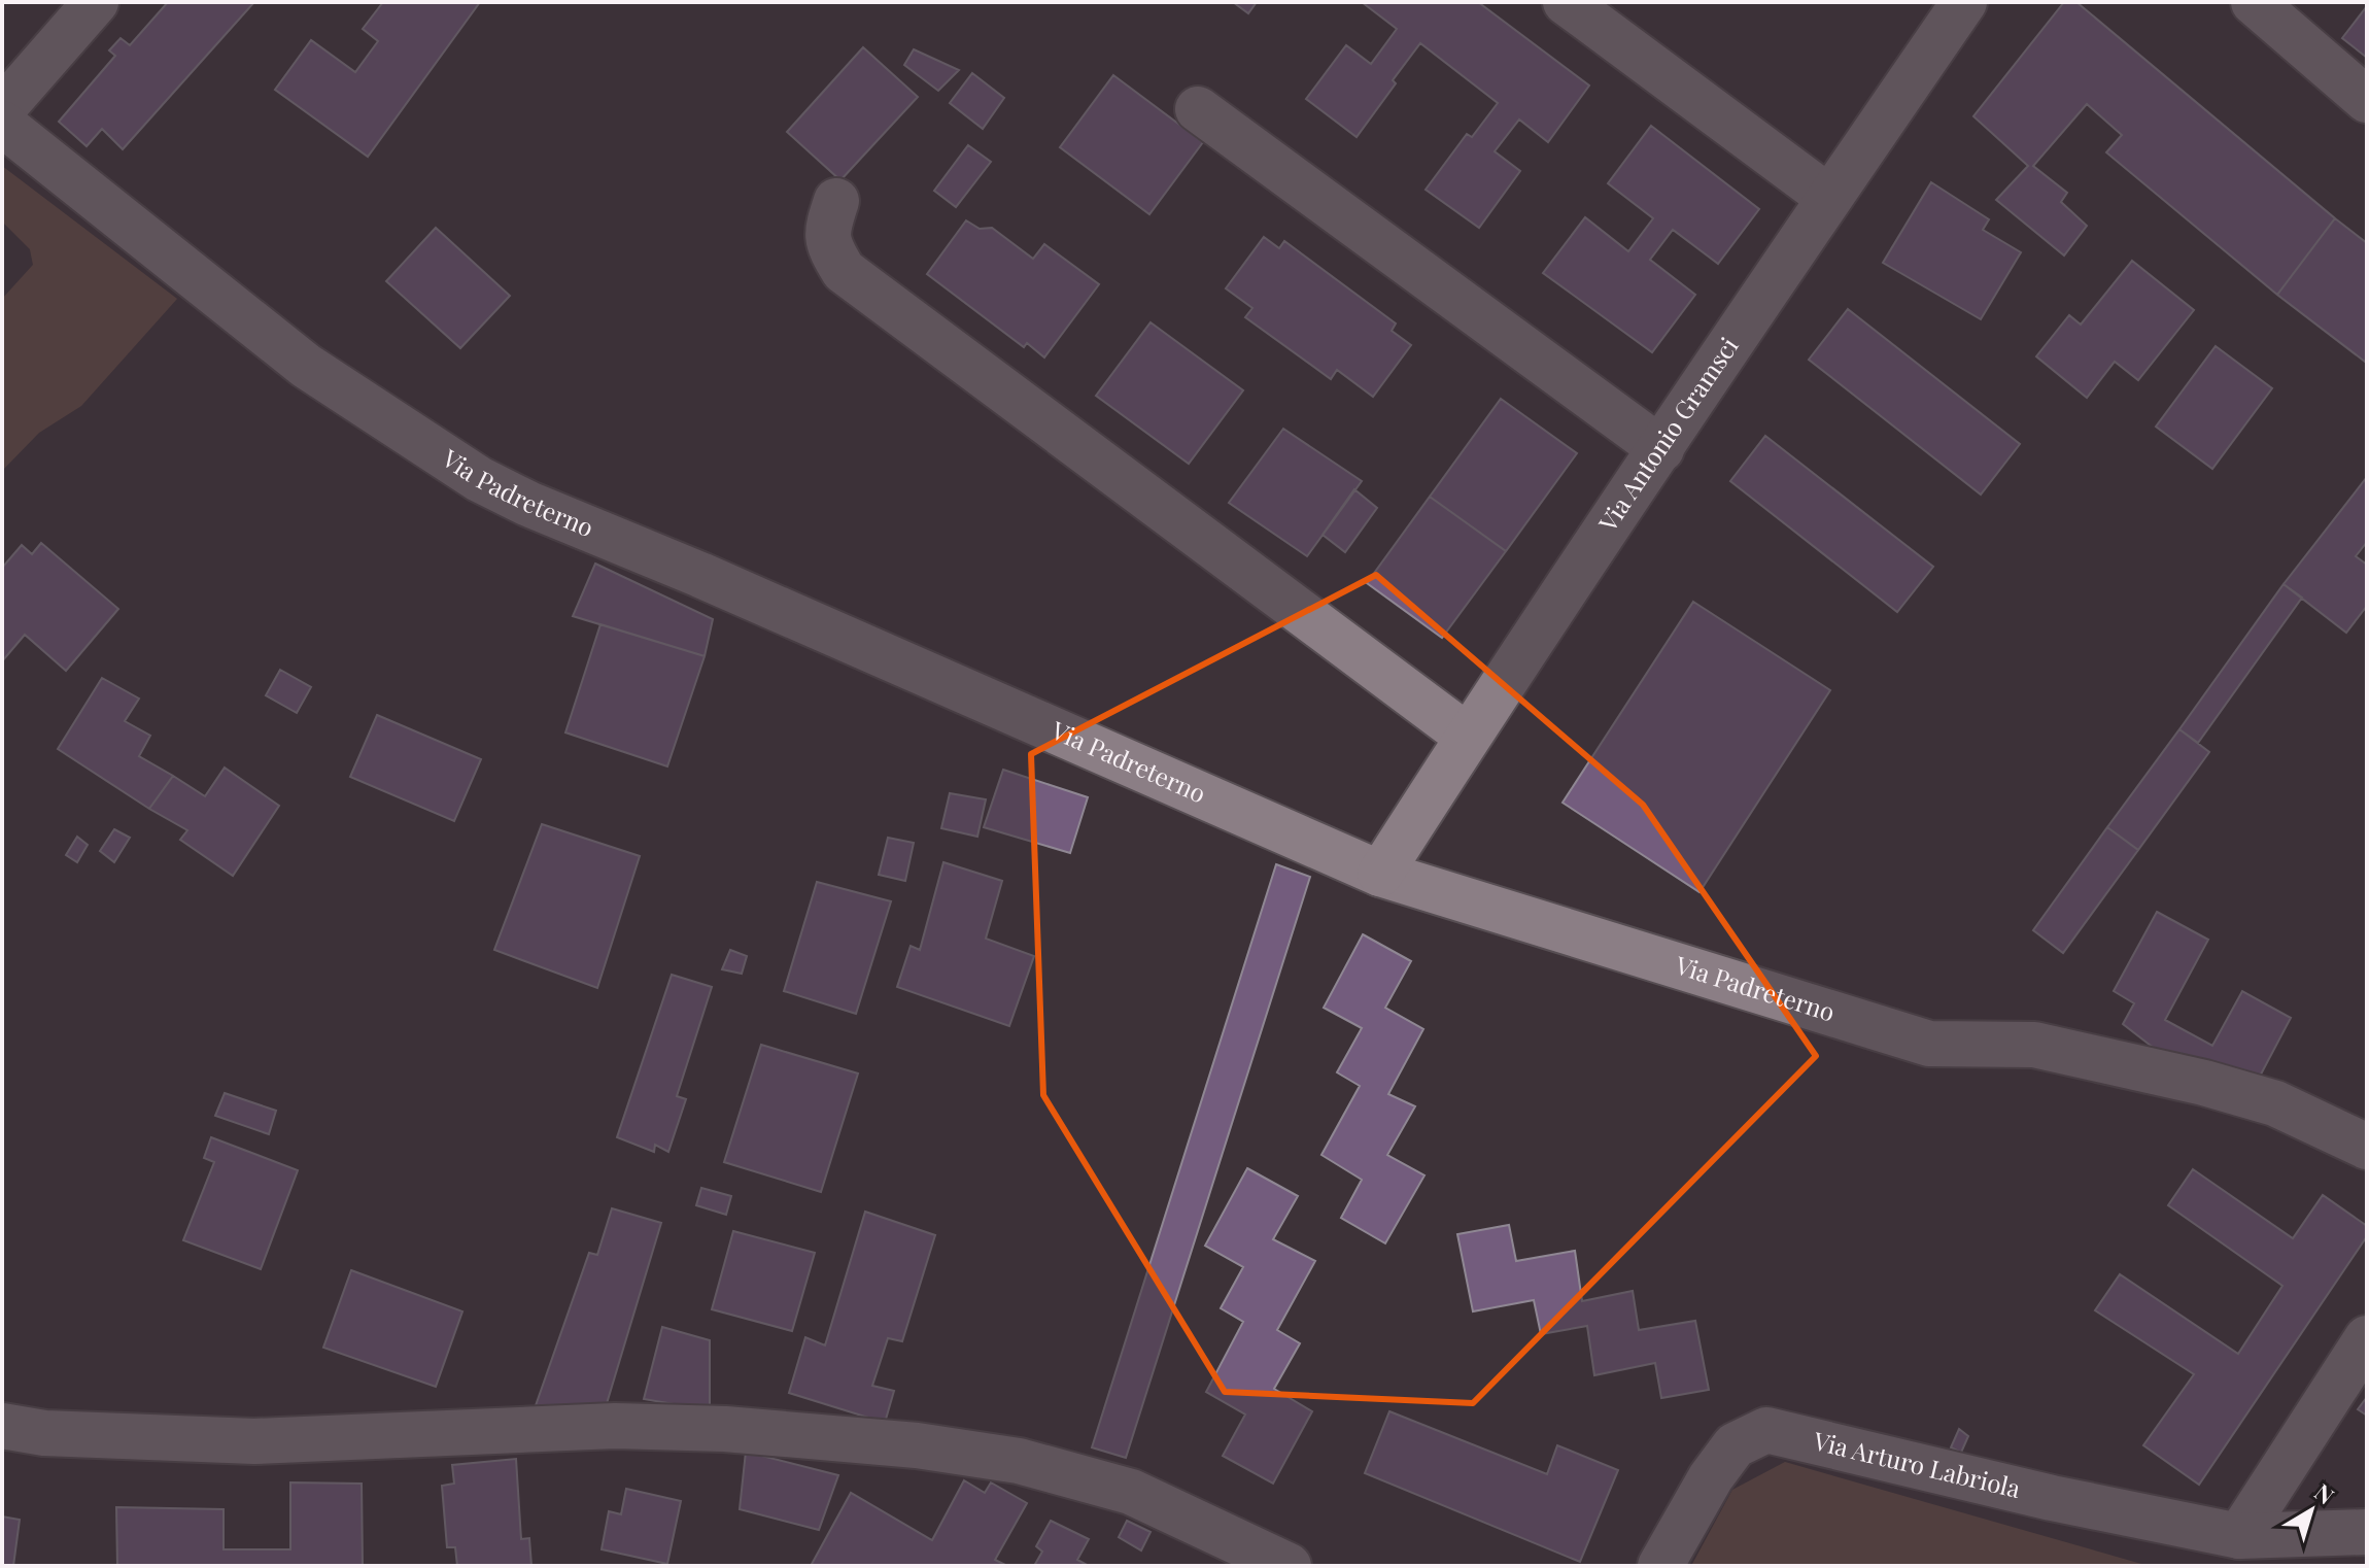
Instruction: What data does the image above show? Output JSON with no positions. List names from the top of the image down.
{
  "streets": {
    "street": ["Via Antonio Gramsci", "Via Padreterno", "Via Arturo Labriola"]
  },
  "crossings": [
    ["Via Antonio Gramsci", "Via Padreterno"]
  ],
  "north": "top right"
}
